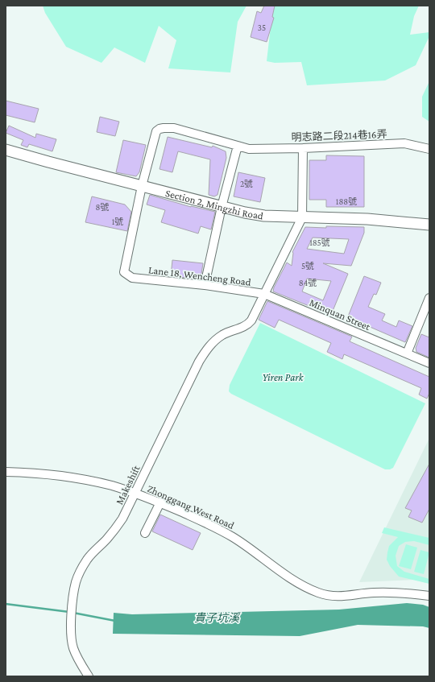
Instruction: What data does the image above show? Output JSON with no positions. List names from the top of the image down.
{
  "streets": {
    "main road": ["Section 2, Mingzhi Road"],
    "street": [
      "明志路二段214巷16弄",
      "Lane 18, Wencheng Road",
      "Minquan Street",
      "Makeshift",
      "Zhonggang West Road"
    ]
  },
  "crossings": [
    ["明志路二段214巷16弄", "Section 2, Mingzhi Road"],
    ["明志路二段214巷16弄", "Lane 18, Wencheng Road"],
    ["Section 2, Mingzhi Road", "Lane 18, Wencheng Road"],
    ["Lane 18, Wencheng Road", "Minquan Street"],
    ["Lane 18, Wencheng Road", "Makeshift"],
    ["Minquan Street", "Makeshift"],
    ["Makeshift", "Zhonggang West Road"]
  ],
  "water": ["貴子坑溪"],
  "parks": ["Yiren Park"],
  "house_numbers": [
    "35",
    "2號",
    "188號",
    "8號",
    "1號",
    "185號",
    "5號",
    "84號"
  ]
}
